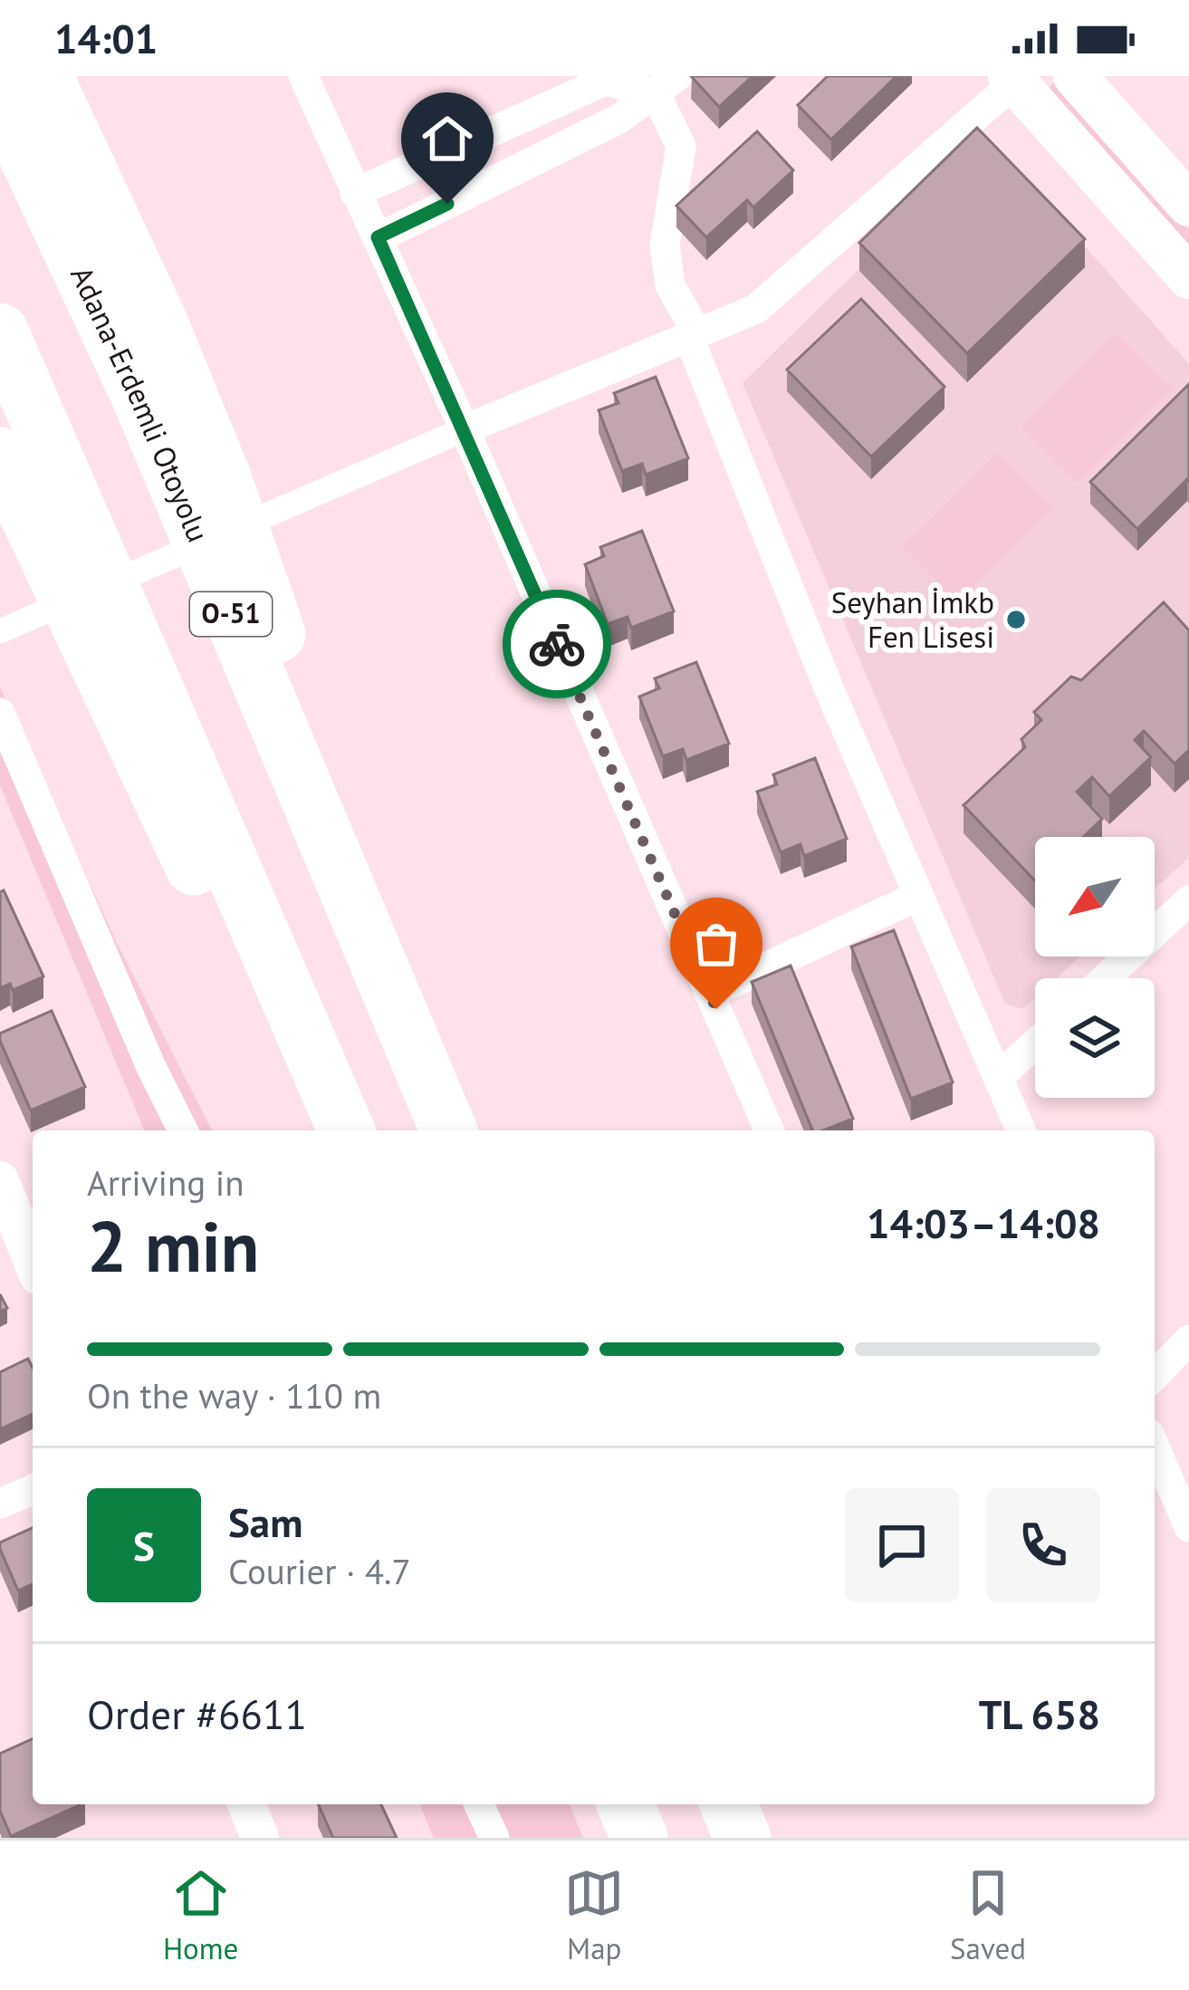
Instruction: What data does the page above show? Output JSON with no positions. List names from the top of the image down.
{
  "streets": {
    "highway": ["Adana-Erdemli Otoyolu", "O-51"]
  },
  "places": ["Seyhan İmkb Fen Lisesi"],
  "north": "bottom left",
  "page": {
    "status": "14:01",
    "heading": ["2 min", "Arriving in", "14:03–14:08"],
    "panel": [
      "Sam",
      "Courier · 4.7",
      "Order #6611",
      "TL 658"
    ],
    "bar": "On the way · 110 m",
    "round": "S",
    "tabs": ["Home", "Map", "Saved"]
  }
}
